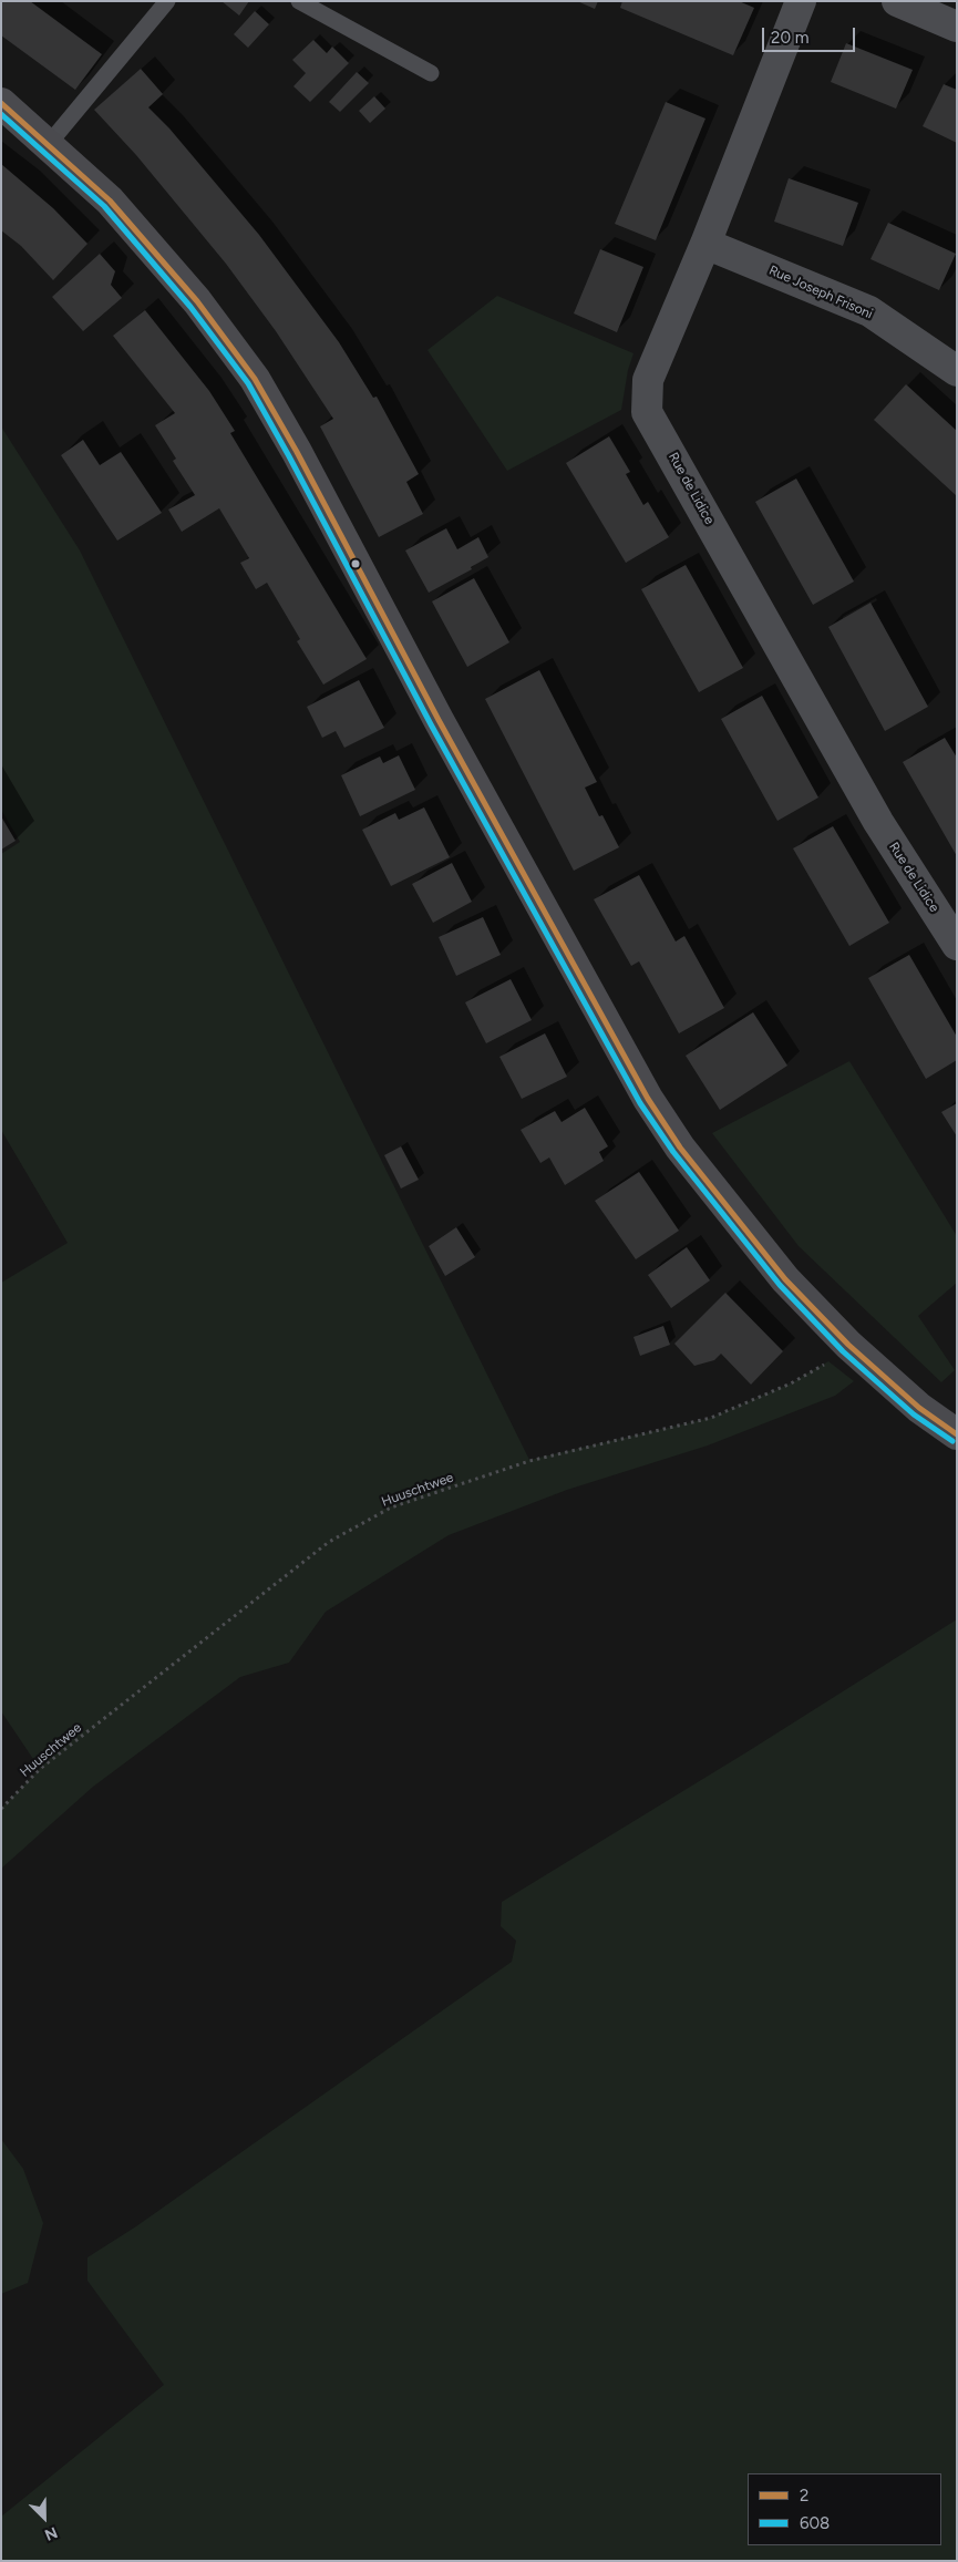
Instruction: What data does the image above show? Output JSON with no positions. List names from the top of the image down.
{
  "streets": {
    "street": ["Rue Joseph Frisoni", "Rue de Lidice"],
    "path": ["Huuschtwee"]
  },
  "crossings": [
    ["Rue Joseph Frisoni", "Rue de Lidice"]
  ],
  "lines": ["transit line 2", "transit line 608"],
  "legend": ["2", "608"],
  "scale_bar": "20 m",
  "north": "bottom right"
}
